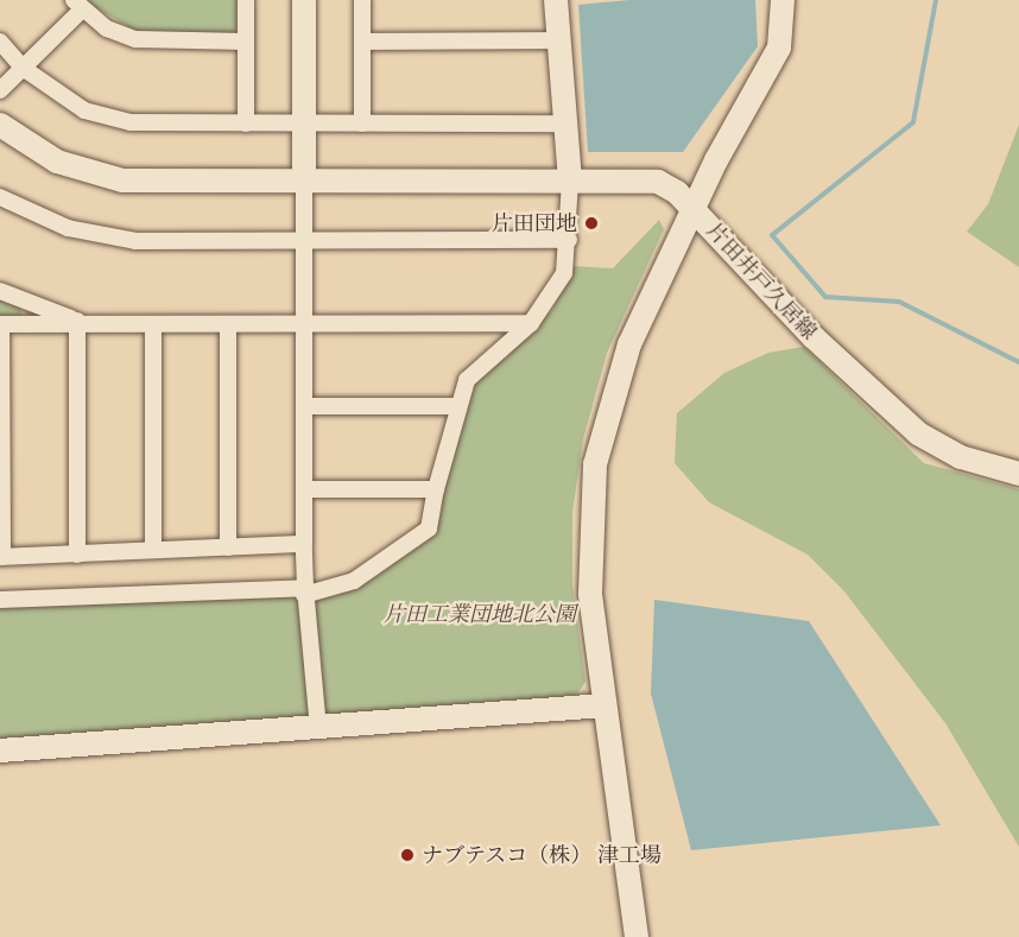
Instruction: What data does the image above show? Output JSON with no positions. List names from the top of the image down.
{
  "streets": {
    "street": ["片田井戸久居線"]
  },
  "parks": ["片田工業団地北公園"],
  "places": ["片田団地", "ナブテスコ（株） 津工場"]
}
